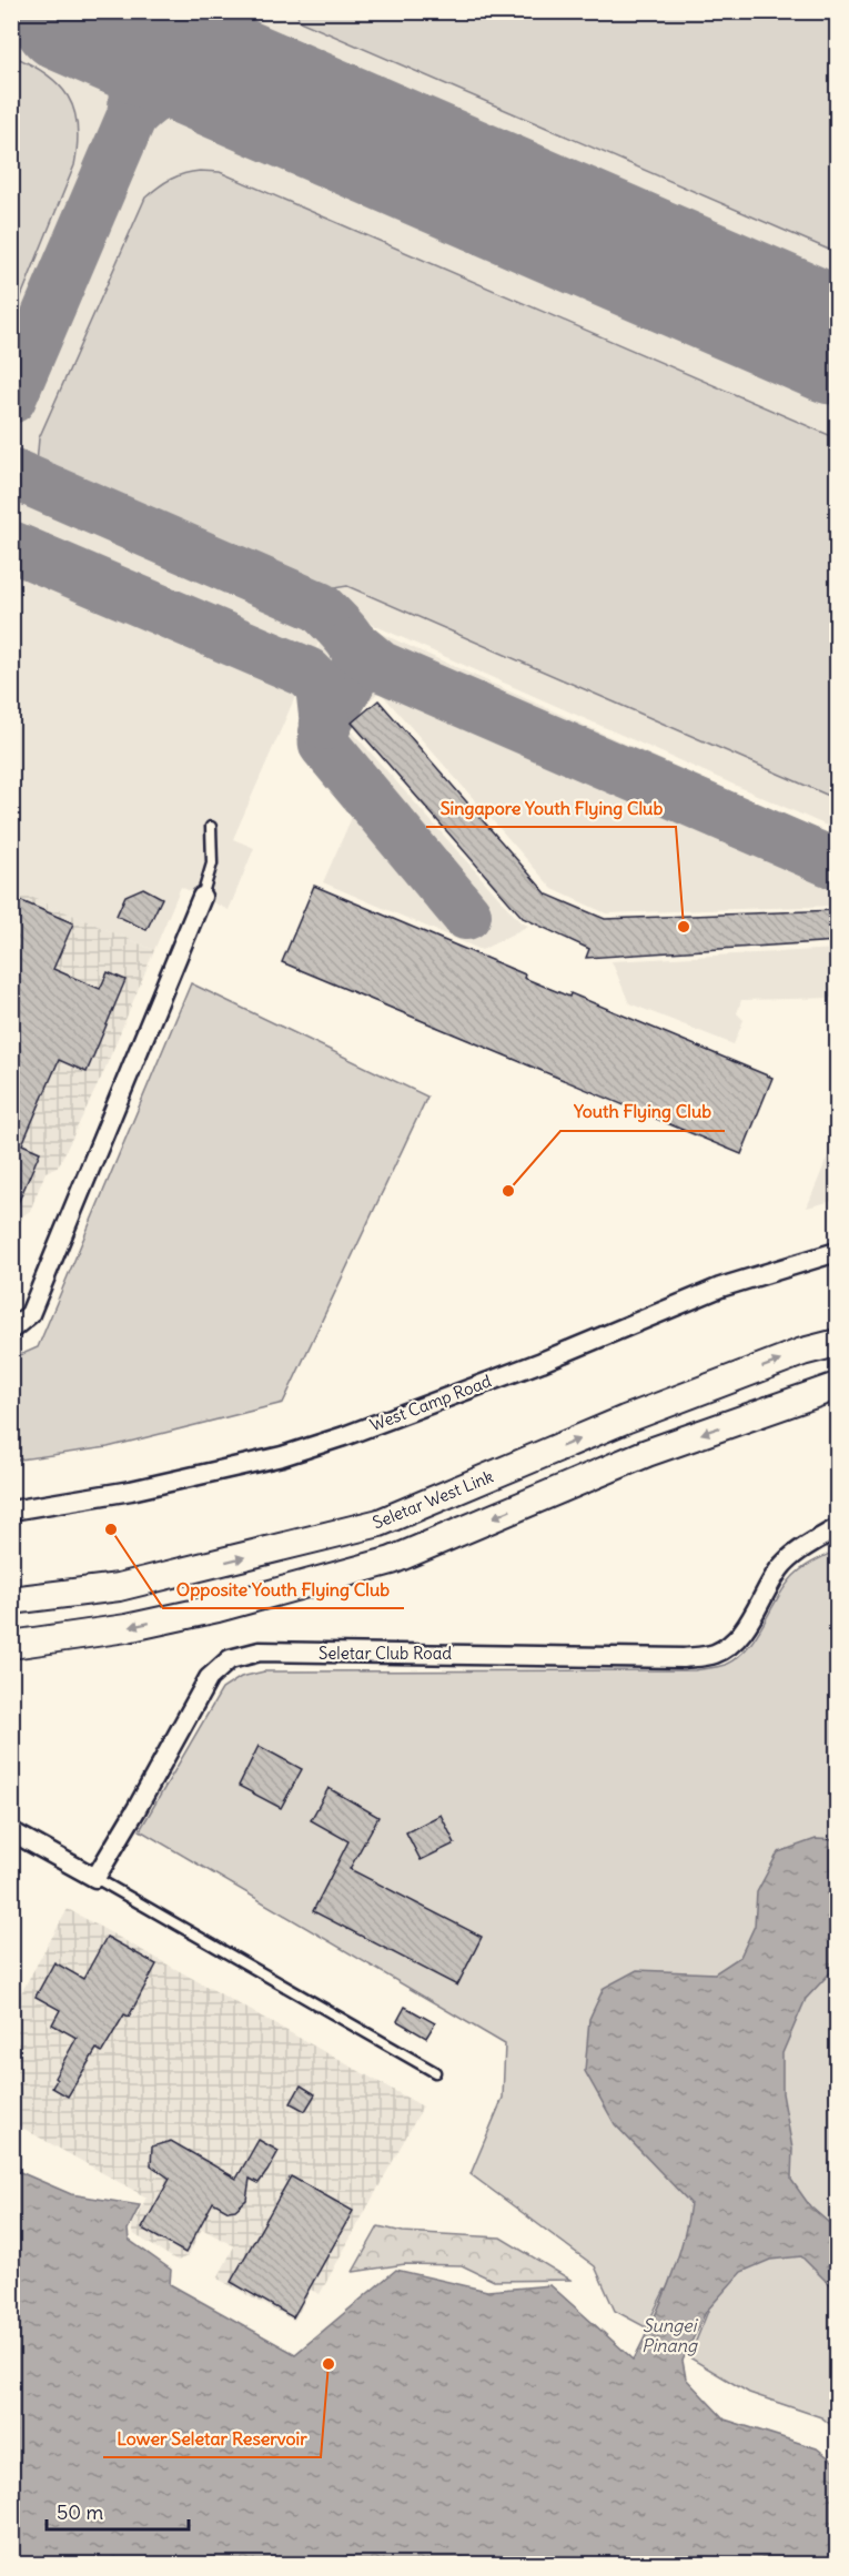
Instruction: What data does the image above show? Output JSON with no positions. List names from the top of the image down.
{
  "streets": {
    "main road": ["Seletar West Link"],
    "street": ["West Camp Road", "Seletar Club Road"]
  },
  "water": ["Sungei Pinang"],
  "places": [
    "Singapore Youth Flying Club",
    "Youth Flying Club",
    "Opposite Youth Flying Club",
    "Lower Seletar Reservoir"
  ],
  "scale_bar": "50 m"
}
